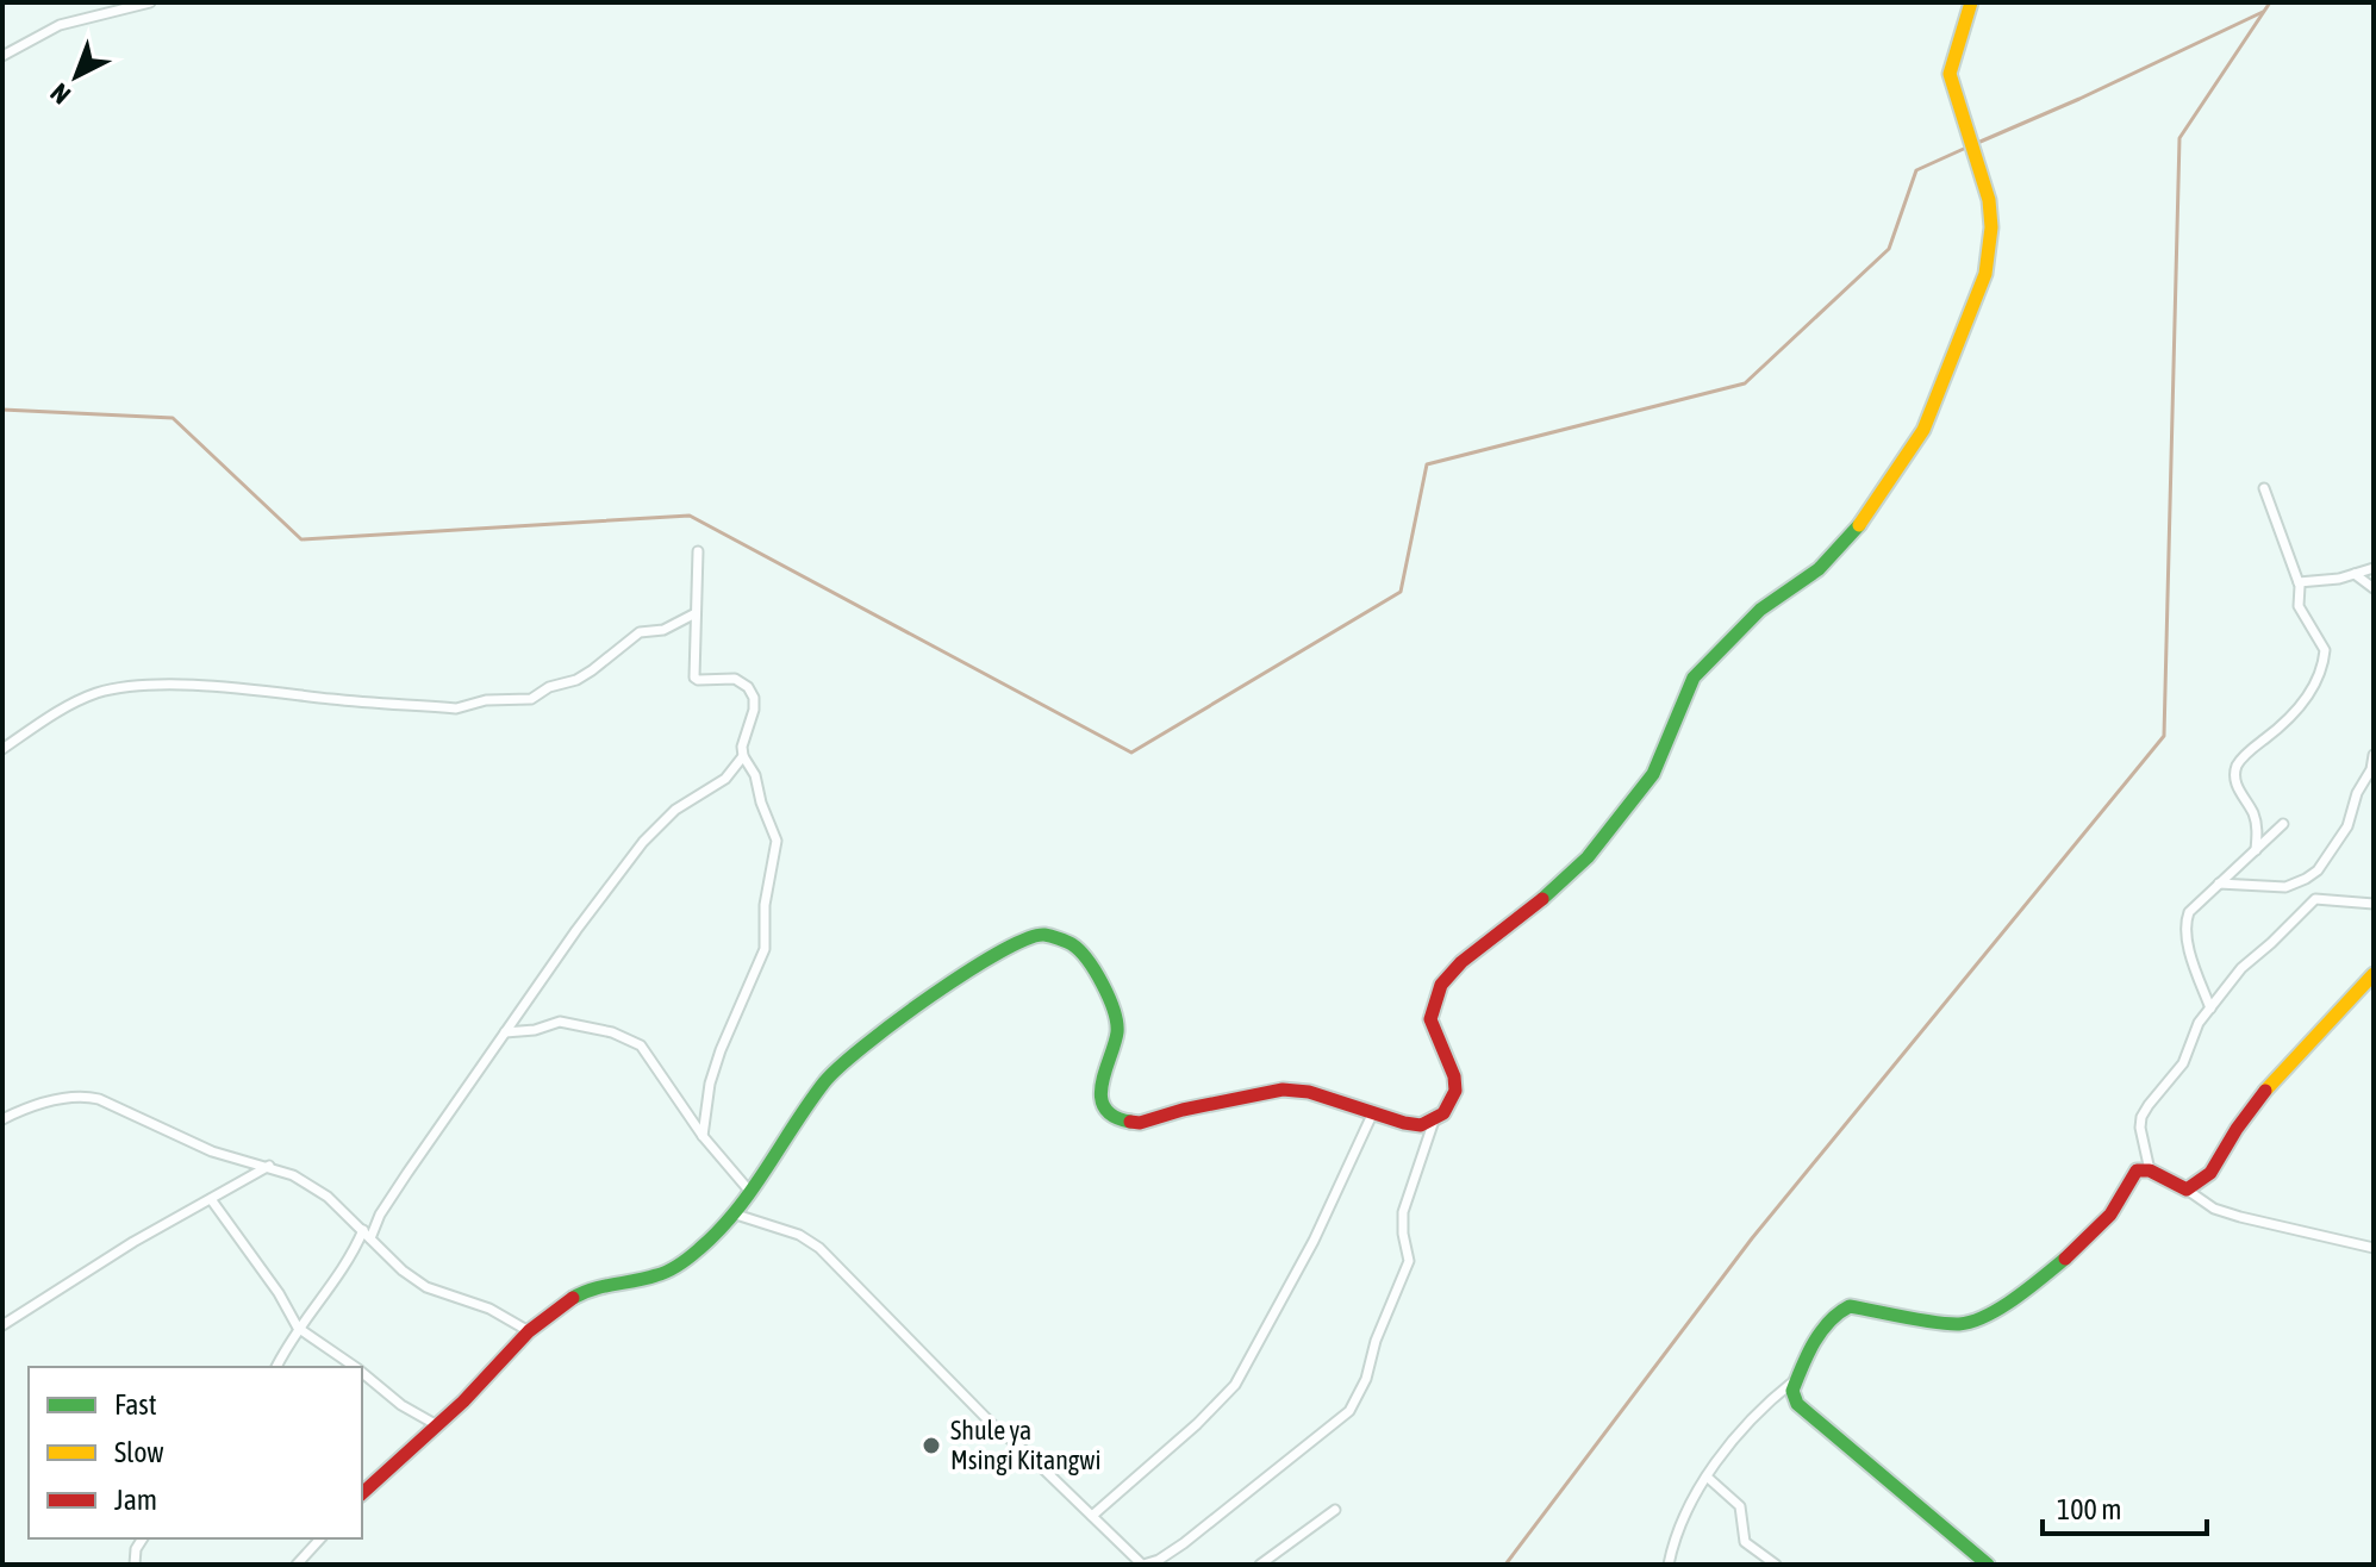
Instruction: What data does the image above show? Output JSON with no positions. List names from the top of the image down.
{
  "places": ["Shule ya Msingi Kitangwi"],
  "legend": ["Fast", "Slow", "Jam"],
  "scale_bar": "100 m",
  "north": "bottom left"
}
